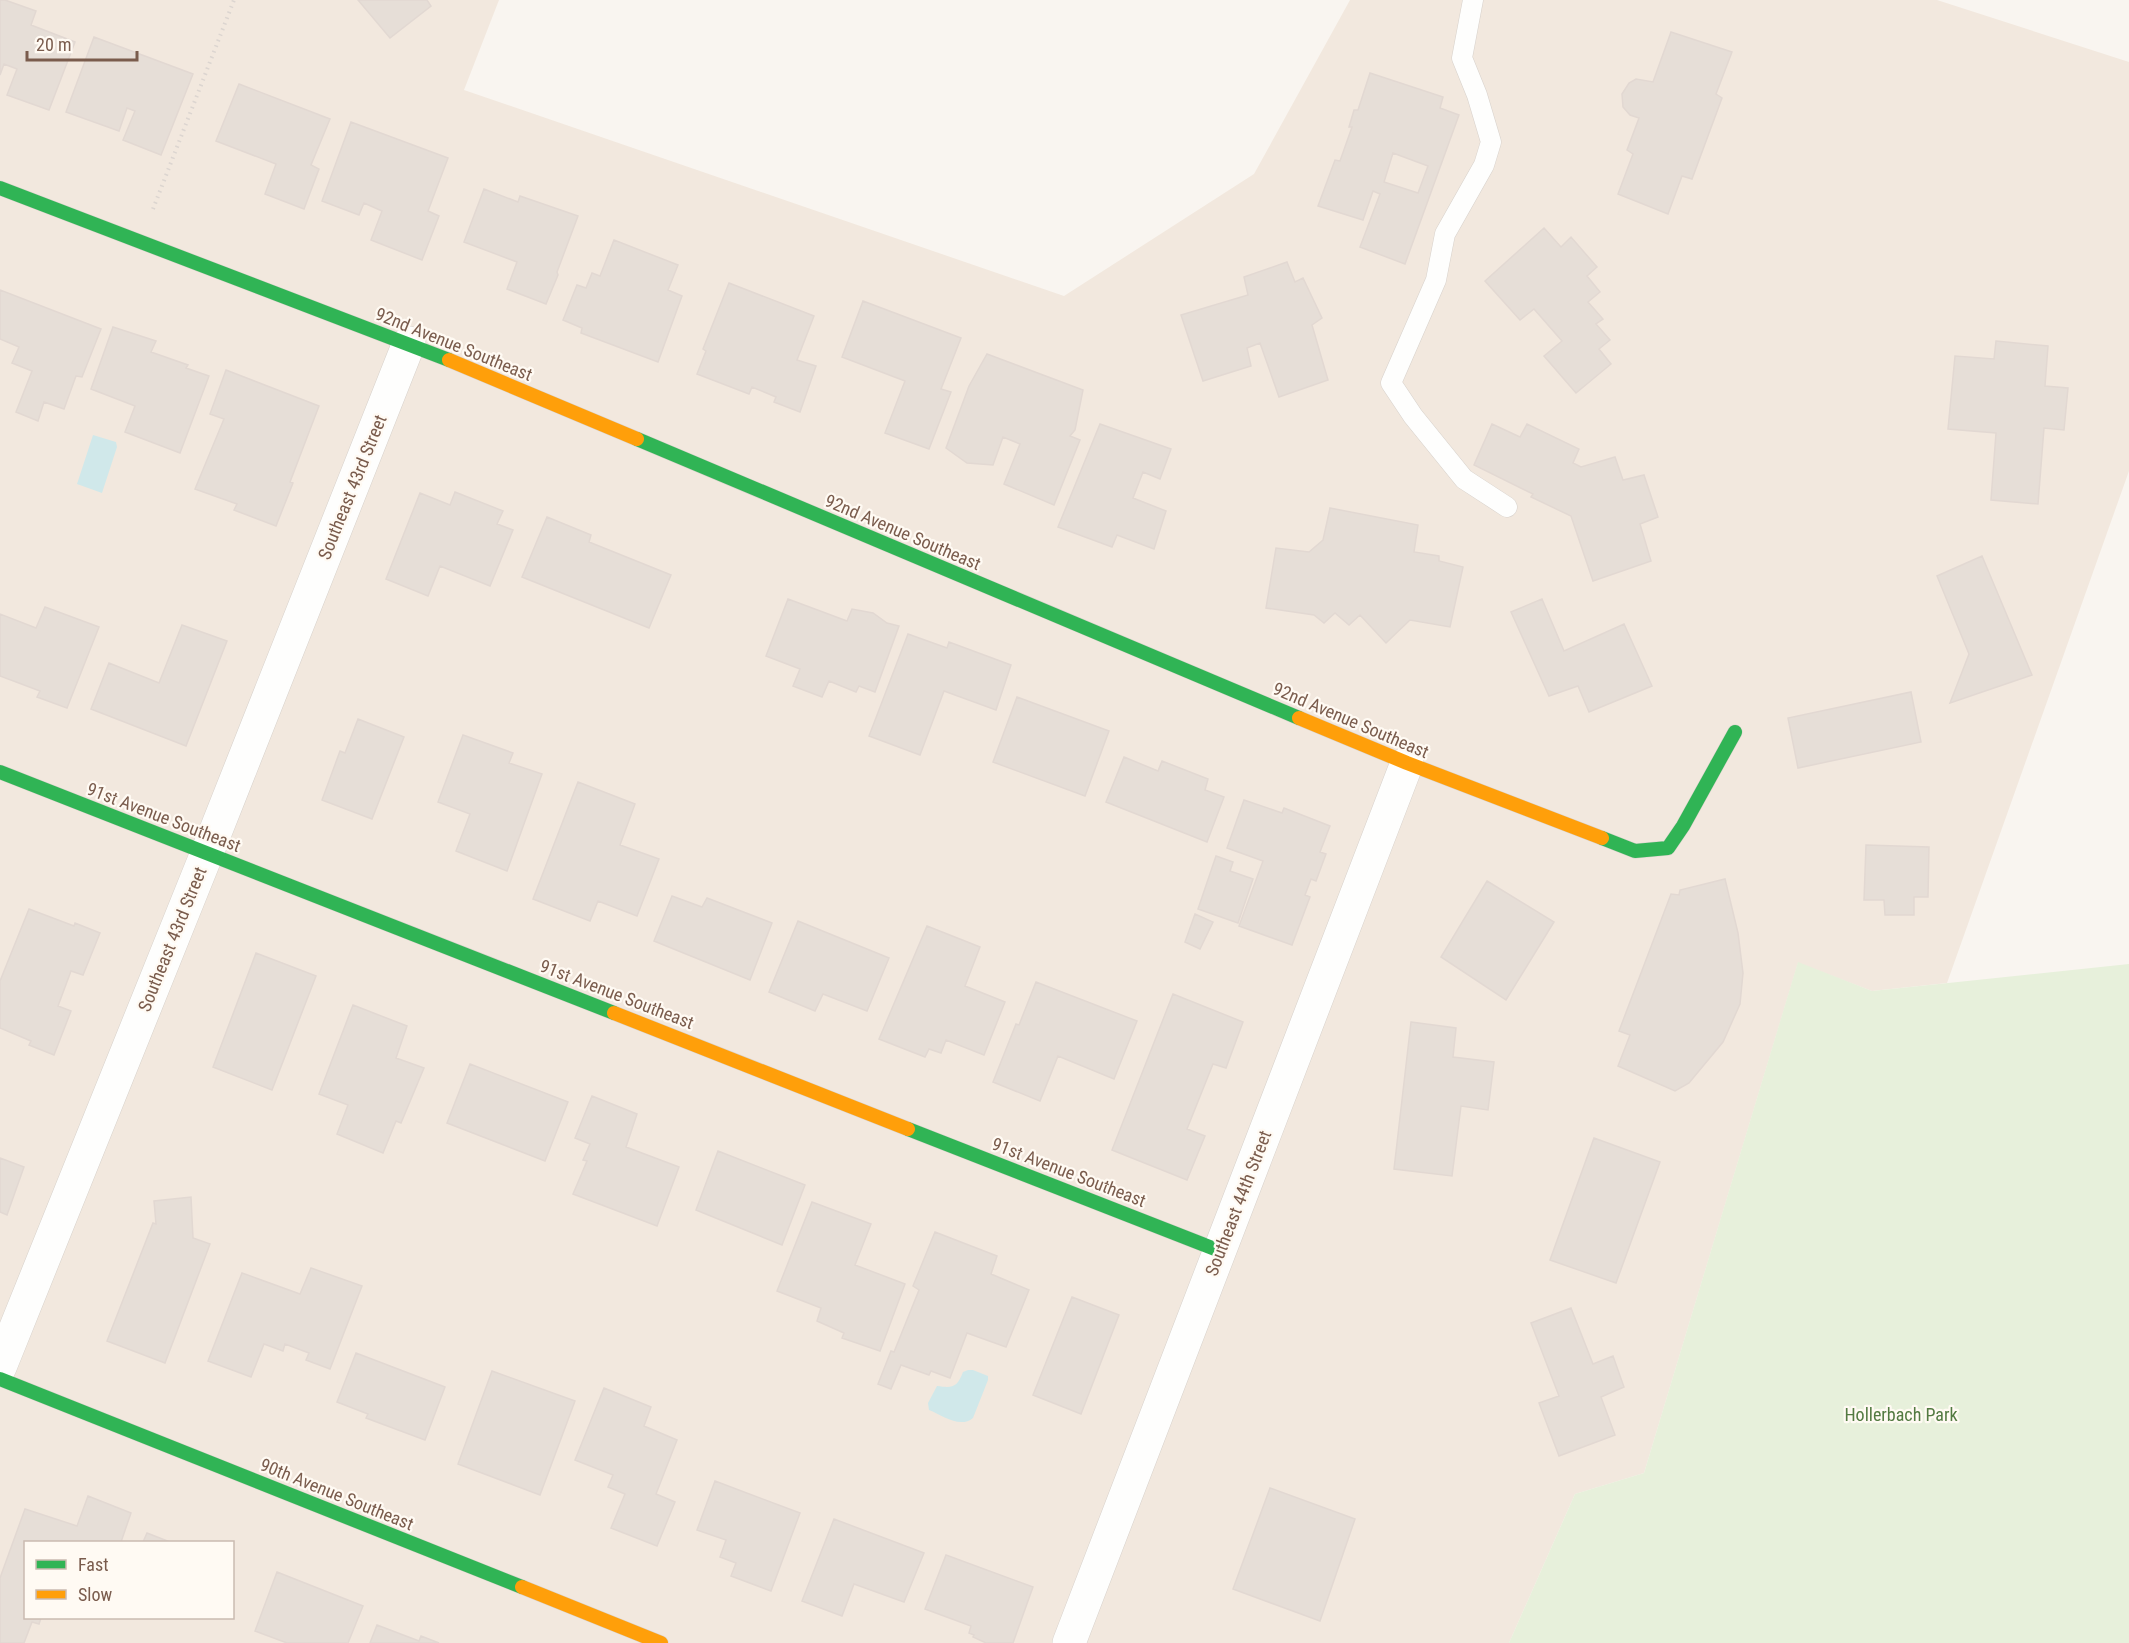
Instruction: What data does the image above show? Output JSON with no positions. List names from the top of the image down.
{
  "streets": {
    "street": [
      "92nd Avenue Southeast",
      "Southeast 43rd Street",
      "91st Avenue Southeast",
      "Southeast 44th Street",
      "90th Avenue Southeast"
    ]
  },
  "crossings": [
    ["92nd Avenue Southeast", "Southeast 43rd Street"],
    ["92nd Avenue Southeast", "Southeast 44th Street"],
    ["Southeast 43rd Street", "91st Avenue Southeast"],
    ["91st Avenue Southeast", "Southeast 44th Street"]
  ],
  "parks": ["Hollerbach Park"],
  "legend": ["Fast", "Slow"],
  "scale_bar": "20 m"
}
